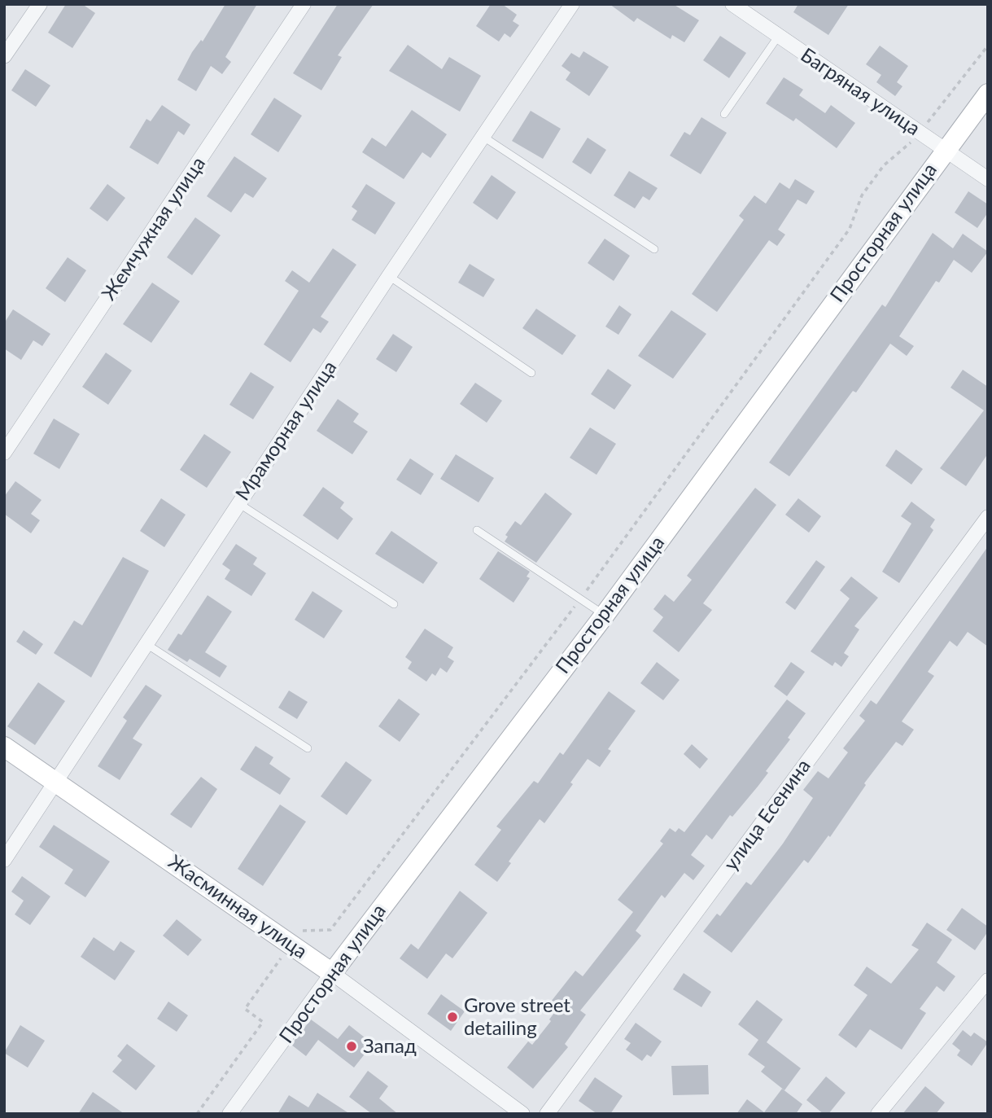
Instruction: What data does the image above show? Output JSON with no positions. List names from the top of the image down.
{
  "streets": {
    "street": [
      "Багряная улица",
      "Жемчужная улица",
      "Просторная улица",
      "Мраморная улица",
      "улица Есенина",
      "Жасминная улица"
    ]
  },
  "crossings": [
    ["Багряная улица", "Просторная улица"],
    ["Просторная улица", "Жасминная улица"],
    ["Мраморная улица", "Жасминная улица"]
  ],
  "places": ["Grove street detailing", "Запад"]
}
